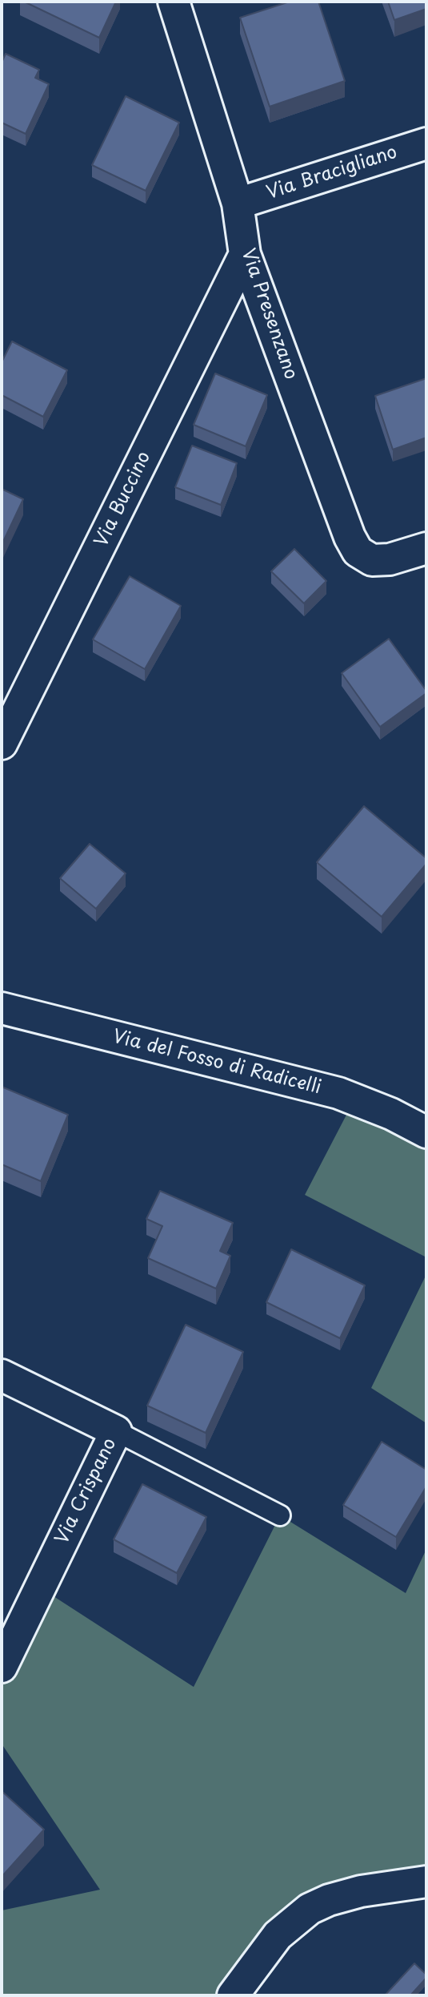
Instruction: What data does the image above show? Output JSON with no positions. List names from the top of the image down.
{
  "streets": {
    "street": [
      "Via Bracigliano",
      "Via Presenzano",
      "Via Buccino",
      "Via del Fosso di Radicelli",
      "Via Crispano"
    ]
  },
  "crossings": [
    ["Via Bracigliano", "Via Presenzano"],
    ["Via Presenzano", "Via Buccino"]
  ]
}
